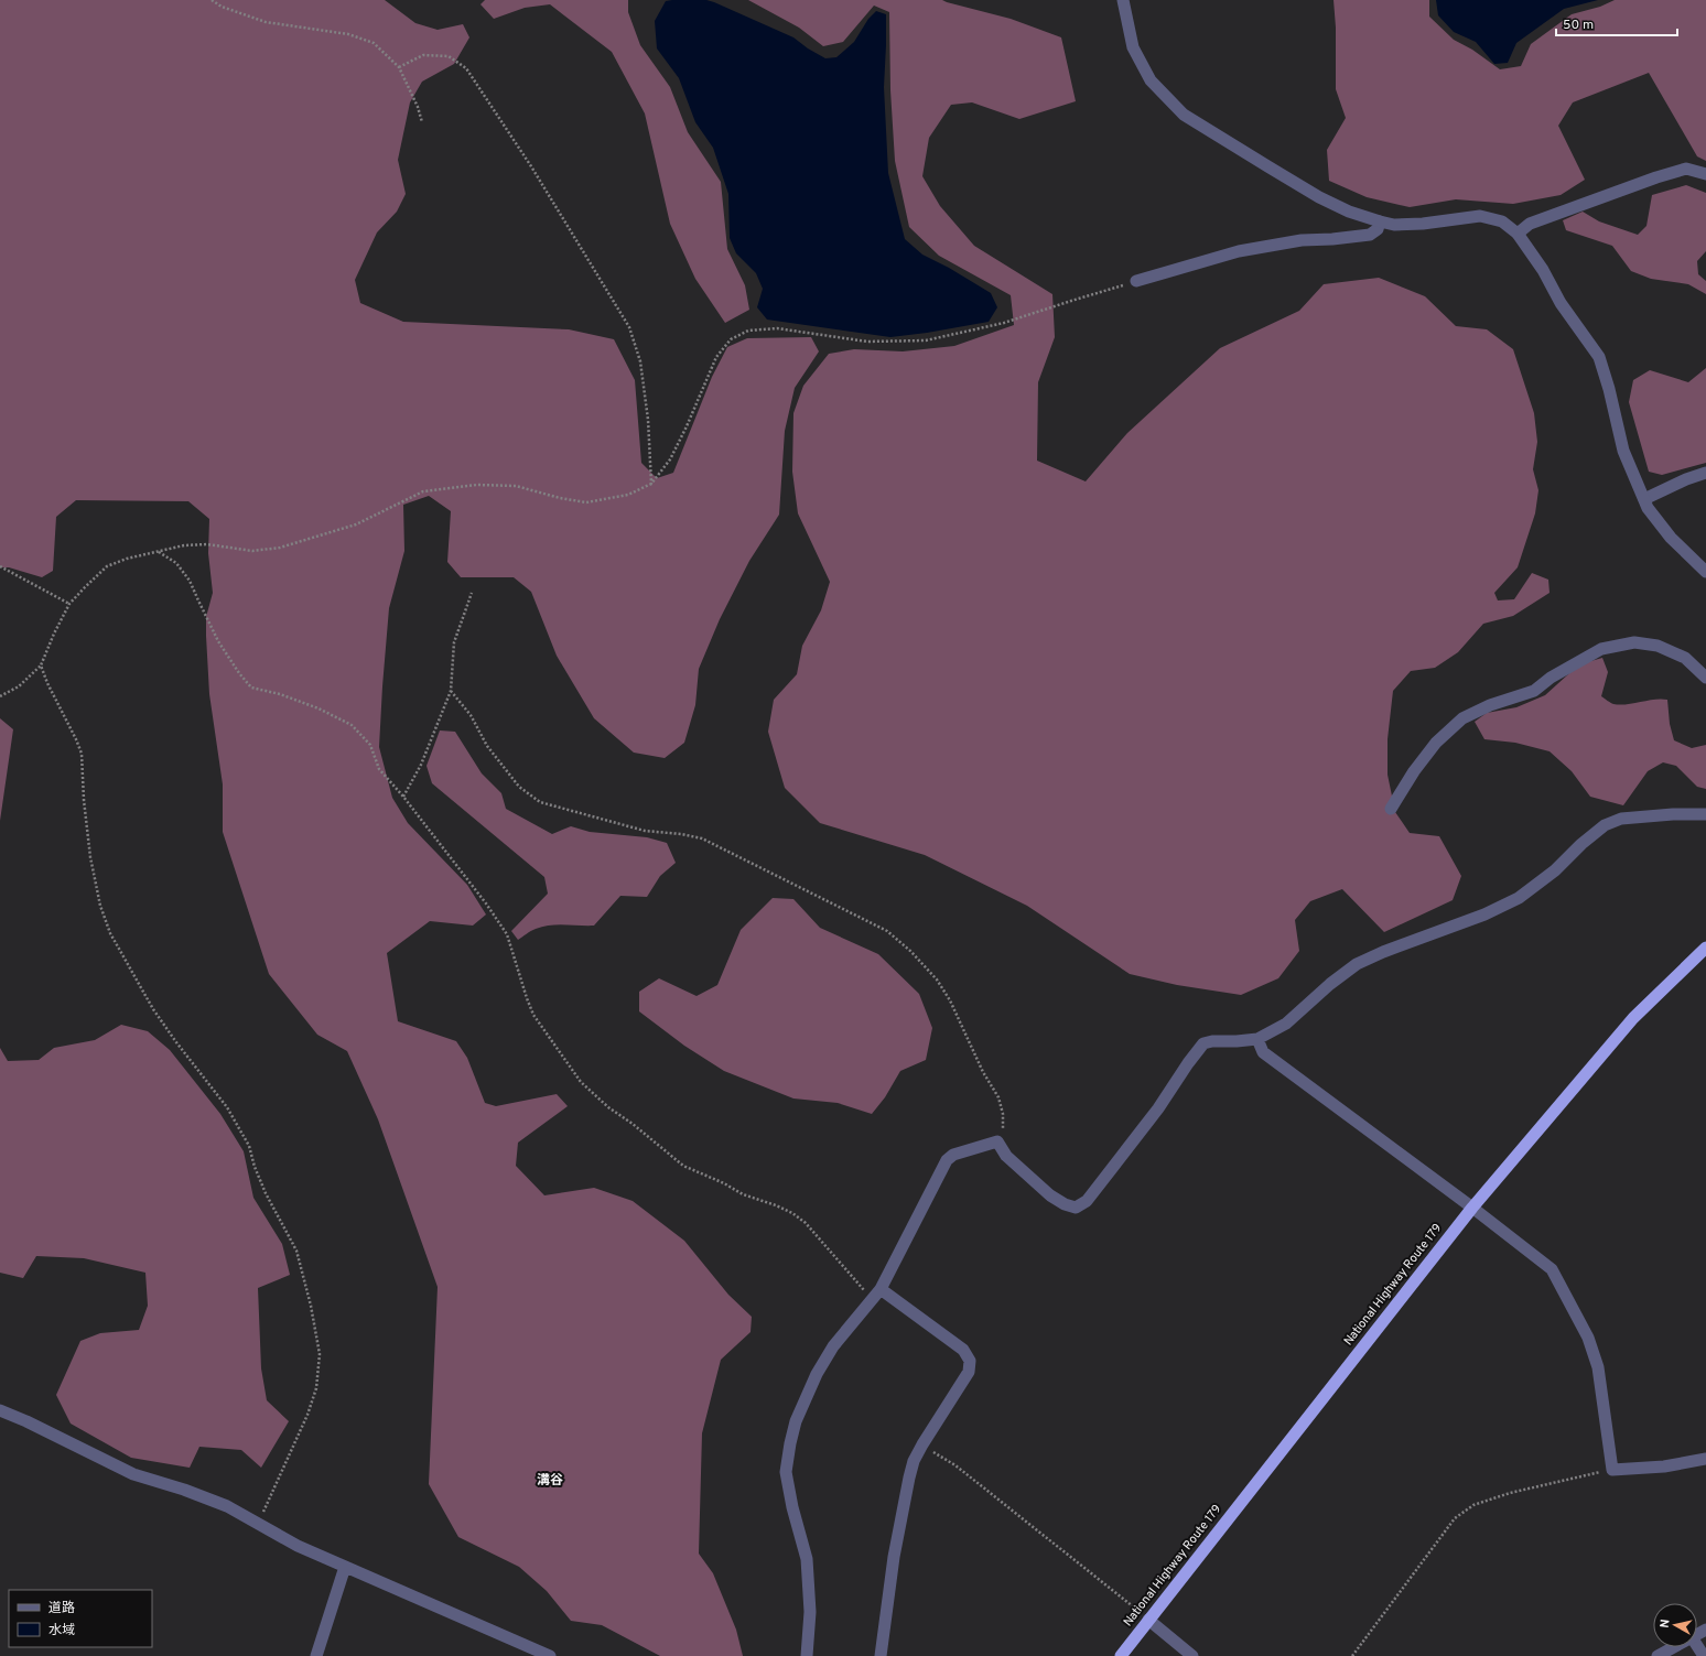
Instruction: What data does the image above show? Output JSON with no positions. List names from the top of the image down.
{
  "streets": {
    "highway": ["National Highway Route 179"]
  },
  "districts": ["溝谷"],
  "legend": ["道路", "水域"],
  "scale_bar": "50 m",
  "north": "left"
}
